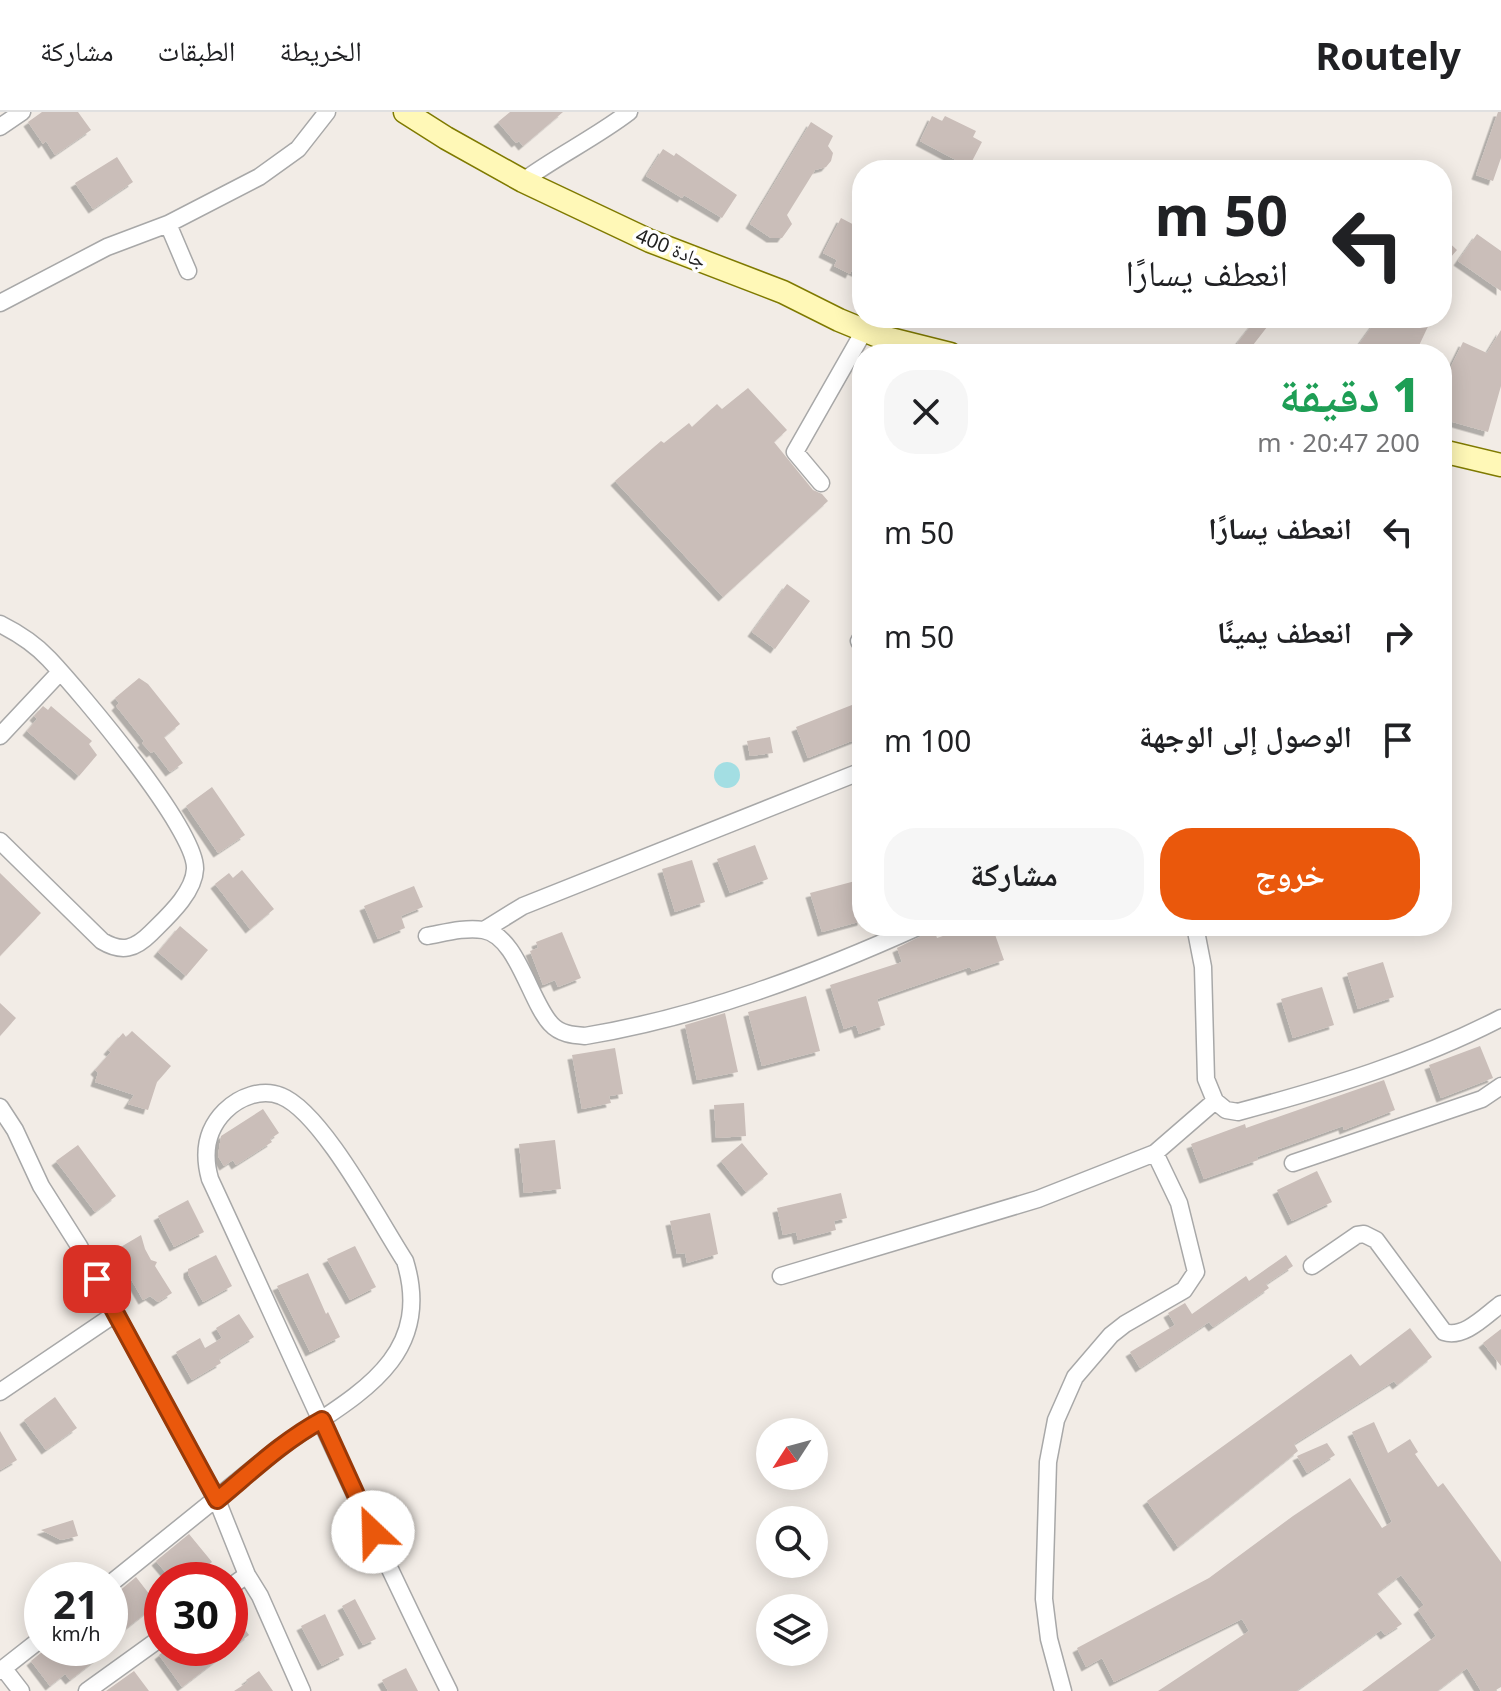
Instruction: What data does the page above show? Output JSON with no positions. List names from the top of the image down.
{
  "streets": {
    "main road": ["جادة 400"]
  },
  "north": "bottom left",
  "page": {
    "header": "Routely",
    "nav": ["الخريطة", "الطبقات", "مشاركة"],
    "turn": ["50 m", "انعطف يسارًا"],
    "heading": ["1 دقيقة", "200 m · 20:47"],
    "list": [
      {
        "name": "انعطف يسارًا",
        "value": "50 m"
      },
      {
        "name": "انعطف يمينًا",
        "value": "50 m"
      },
      {
        "name": "الوصول إلى الوجهة",
        "value": "100 m"
      }
    ],
    "buttons": ["خروج", "مشاركة"],
    "speed": "21 km/h",
    "limit": "30"
  }
}
